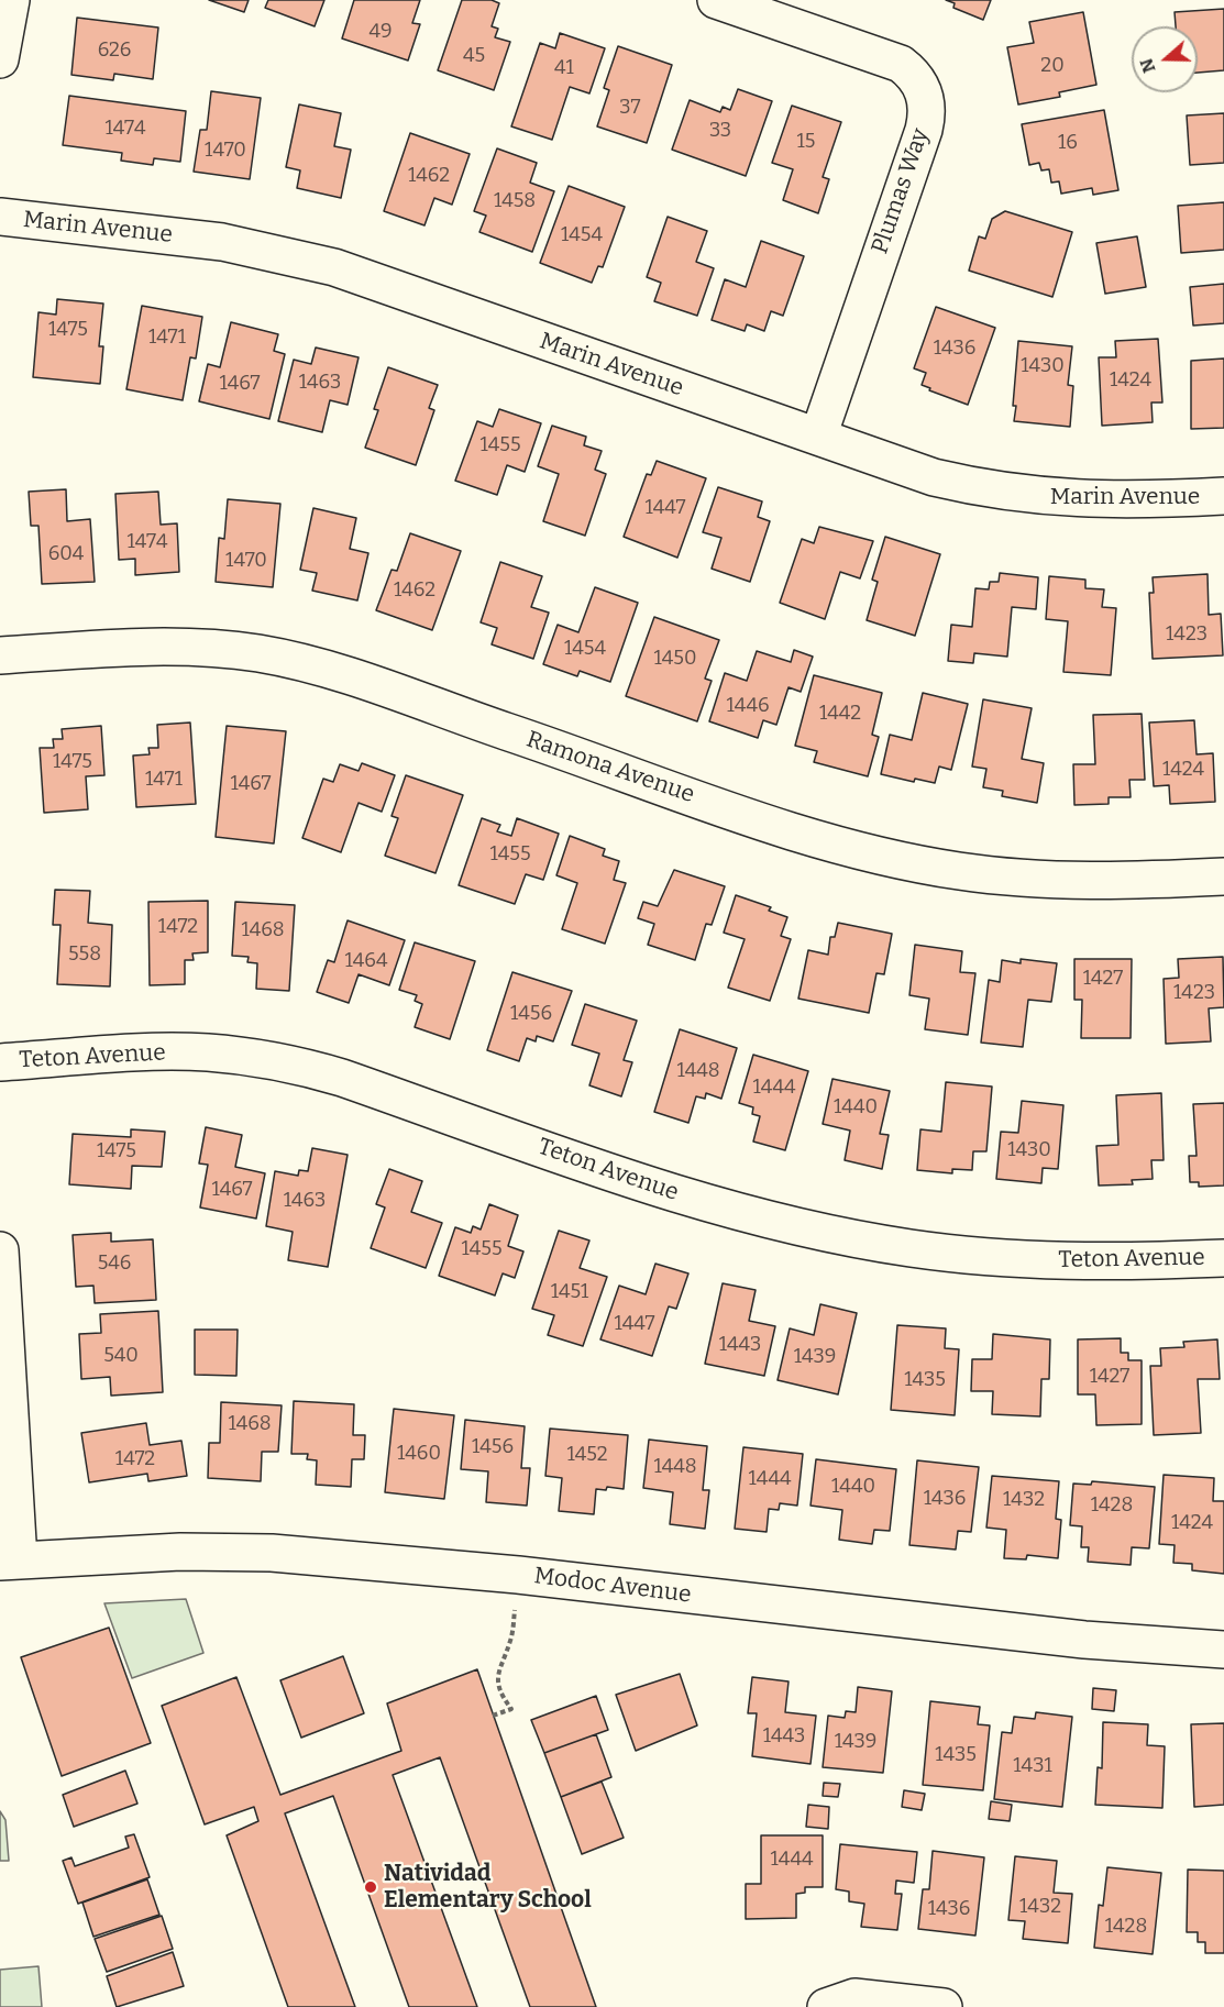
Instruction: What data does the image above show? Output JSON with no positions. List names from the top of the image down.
{
  "streets": {
    "street": [
      "Plumas Way",
      "Marin Avenue",
      "Ramona Avenue",
      "Teton Avenue",
      "Modoc Avenue"
    ]
  },
  "crossings": [
    ["Plumas Way", "Marin Avenue"]
  ],
  "places": ["Natividad Elementary School"],
  "house_numbers": [
    "49",
    "626",
    "45",
    "20",
    "41",
    "37",
    "1474",
    "33",
    "15",
    "16",
    "1470",
    "1462",
    "1458",
    "1454",
    "1475",
    "1471",
    "1436",
    "1430",
    "1424",
    "1463",
    "1467",
    "1455",
    "1447",
    "1474",
    "604",
    "1470",
    "1462",
    "1423",
    "1454",
    "1450",
    "1446",
    "1442",
    "1475",
    "1424",
    "1471",
    "1467",
    "1455",
    "1472",
    "1468",
    "558",
    "1464",
    "1427",
    "1423",
    "1456",
    "1448",
    "1444",
    "1440",
    "1430",
    "1475",
    "1467",
    "1463",
    "1455",
    "546",
    "1451",
    "1447",
    "1443",
    "540",
    "1439",
    "1427",
    "1435",
    "1468",
    "1456",
    "1460",
    "1452",
    "1472",
    "1448",
    "1444",
    "1440",
    "1436",
    "1432",
    "1428",
    "1424",
    "1443",
    "1439",
    "1435",
    "1431",
    "1444",
    "1432",
    "1436",
    "1428"
  ],
  "north": "left"
}
